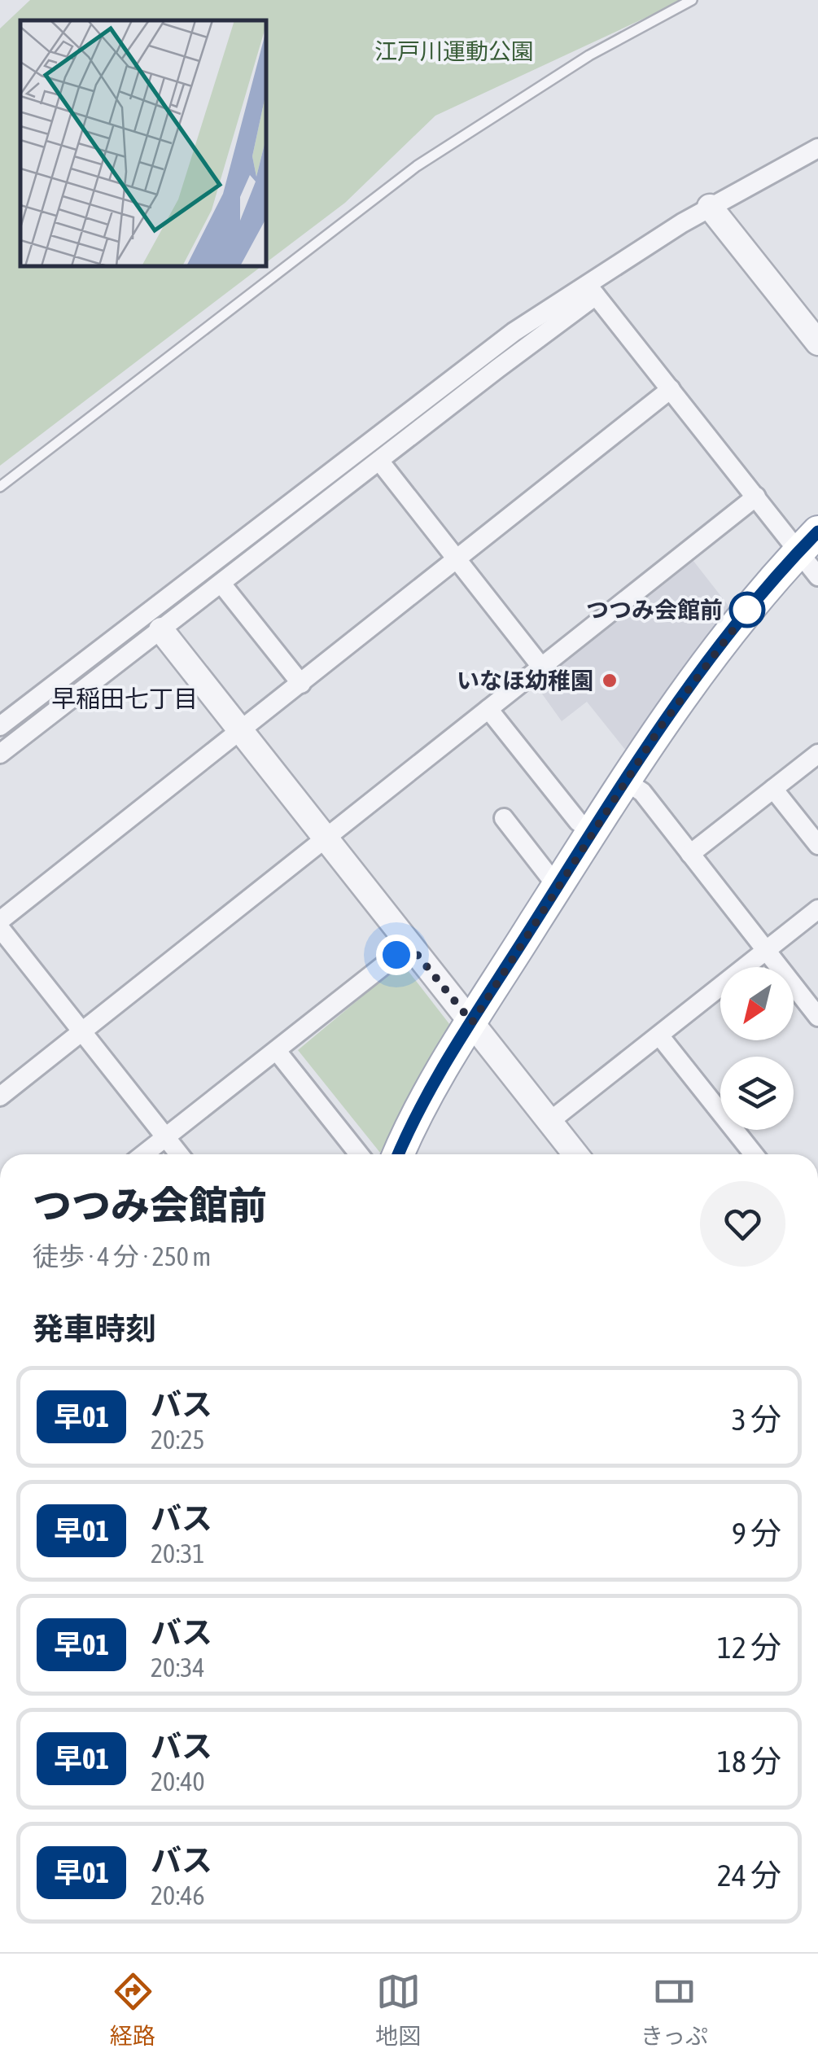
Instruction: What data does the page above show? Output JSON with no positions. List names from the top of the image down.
{
  "districts": ["早稲田七丁目"],
  "parks": ["江戸川運動公園"],
  "places": ["つつみ会館前", "いなほ幼稚園"],
  "lines": ["bus line 早01"],
  "north": "bottom left",
  "page": {
    "heading": [
      ["つつみ会館前", "徒歩 · 4 分 · 250 m"],
      "発車時刻"
    ],
    "list": [
      {
        "mark": "早01",
        "name": "バス",
        "note": "20:25",
        "value": "3 分"
      },
      {
        "mark": "早01",
        "name": "バス",
        "note": "20:31",
        "value": "9 分"
      },
      {
        "mark": "早01",
        "name": "バス",
        "note": "20:34",
        "value": "12 分"
      },
      {
        "mark": "早01",
        "name": "バス",
        "note": "20:40",
        "value": "18 分"
      },
      {
        "mark": "早01",
        "name": "バス",
        "note": "20:46",
        "value": "24 分"
      }
    ],
    "tabs": ["経路", "地図", "きっぷ"]
  }
}
